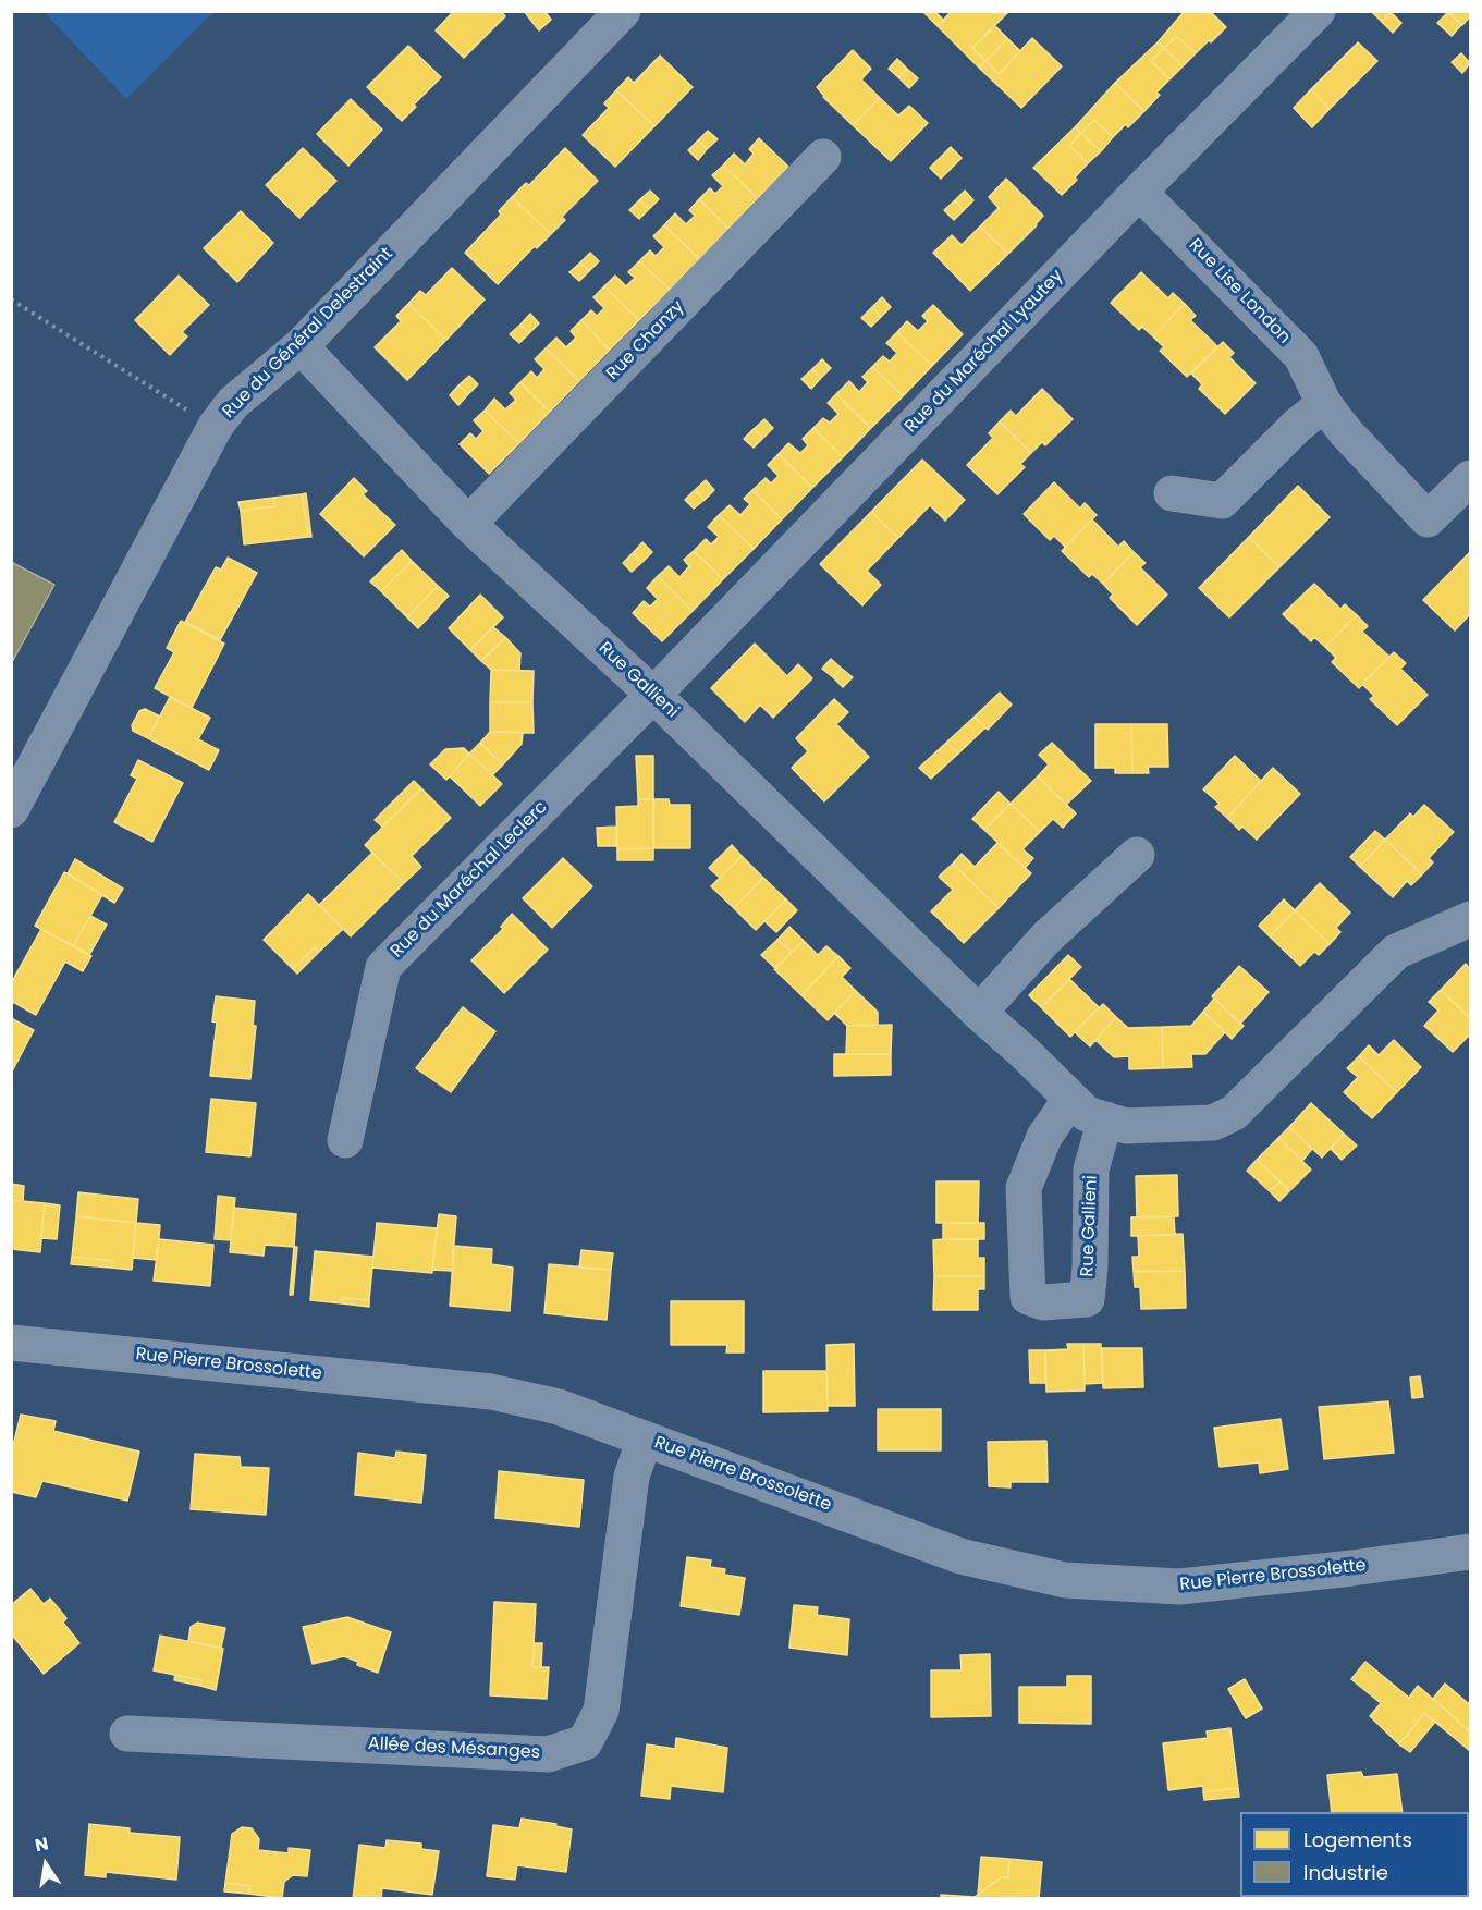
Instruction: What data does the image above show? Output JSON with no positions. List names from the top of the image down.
{
  "streets": {
    "street": [
      "Rue Lise London",
      "Rue du Général Delestraint",
      "Rue Chanzy",
      "Rue du Maréchal Lyautey",
      "Rue Gallieni",
      "Rue du Maréchal Leclerc",
      "Rue Pierre Brossolette",
      "Allée des Mésanges"
    ]
  },
  "crossings": [
    ["Rue Lise London", "Rue du Maréchal Lyautey"],
    ["Rue du Général Delestraint", "Rue Gallieni"],
    ["Rue Chanzy", "Rue Gallieni"],
    ["Rue du Maréchal Lyautey", "Rue Gallieni"],
    ["Rue du Maréchal Lyautey", "Rue du Maréchal Leclerc"],
    ["Rue Gallieni", "Rue du Maréchal Leclerc"],
    ["Rue Pierre Brossolette", "Allée des Mésanges"]
  ],
  "legend": ["Logements", "Industrie"],
  "north": "top"
}
